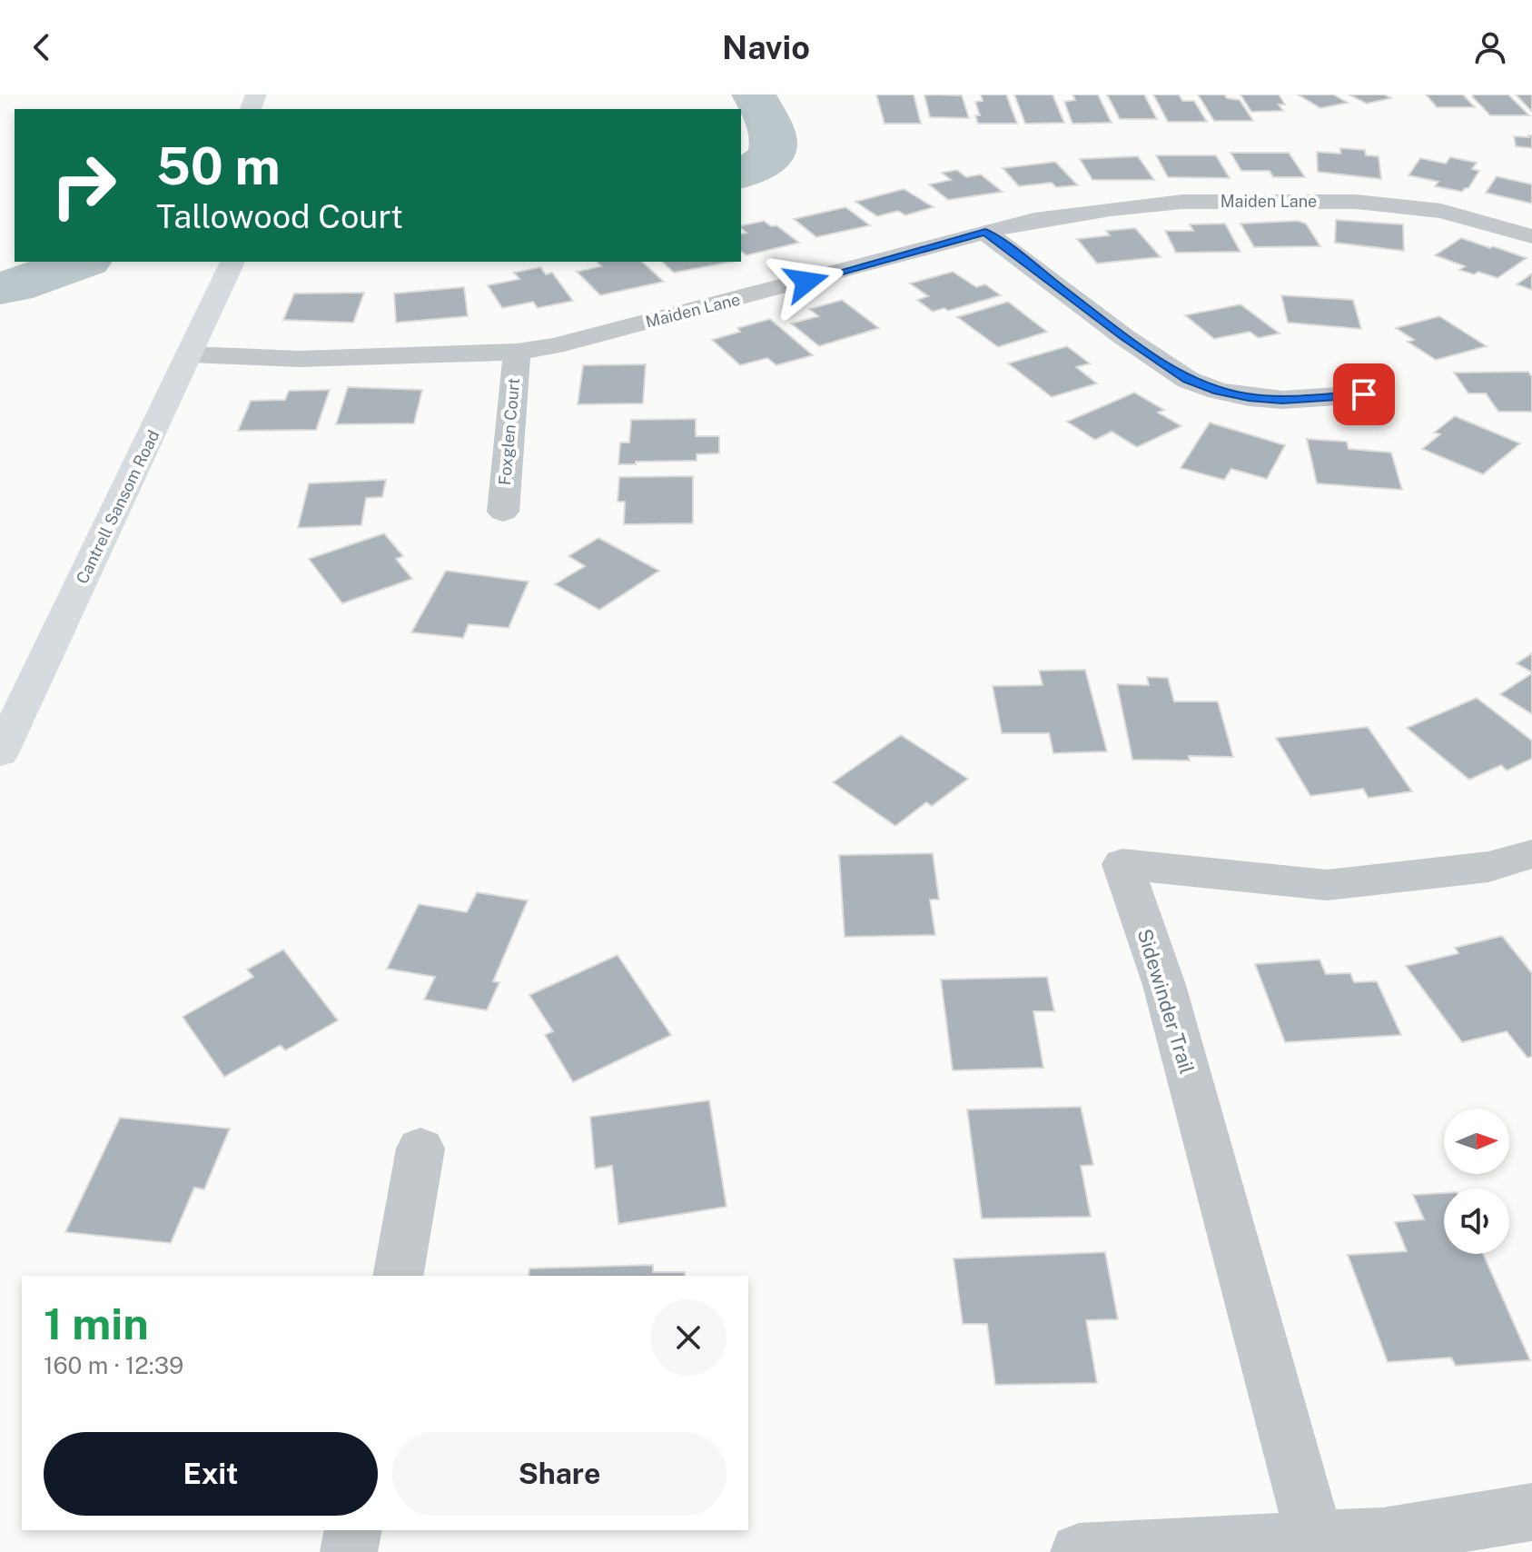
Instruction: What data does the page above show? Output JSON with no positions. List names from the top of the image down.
{
  "streets": {
    "main road": ["Cantrell Sansom Road"],
    "street": ["Maiden Lane", "Foxglen Court", "Sidewinder Trail"]
  },
  "crossings": [
    ["Maiden Lane", "Foxglen Court"],
    ["Maiden Lane", "Cantrell Sansom Road"]
  ],
  "north": "right",
  "page": {
    "header": "Navio",
    "turn": ["50 m", "Tallowood Court"],
    "heading": ["1 min", "160 m · 12:39"],
    "buttons": ["Exit", "Share"]
  }
}
